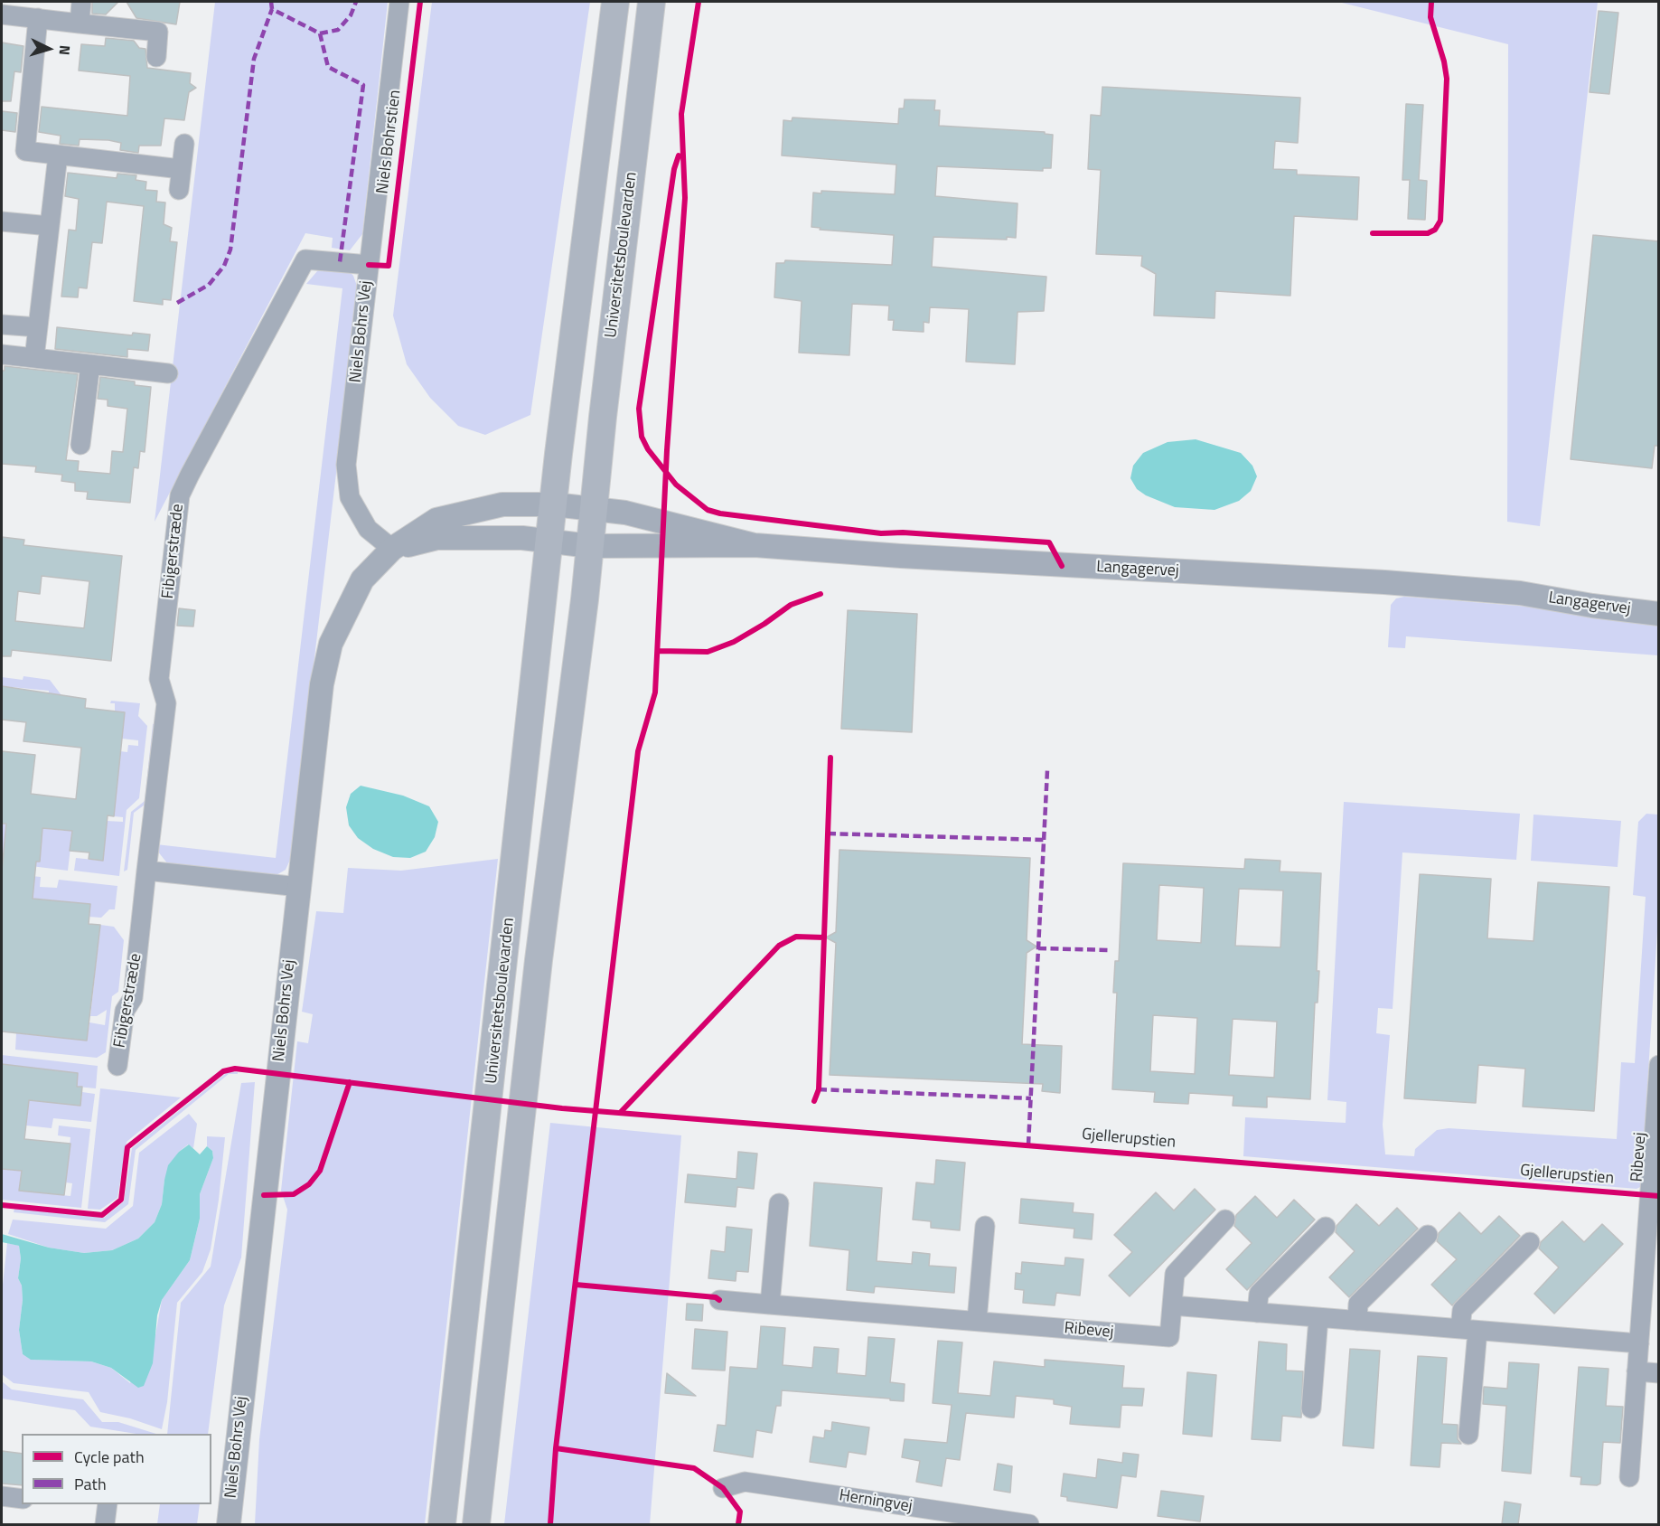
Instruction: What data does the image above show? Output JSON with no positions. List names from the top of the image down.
{
  "streets": {
    "main road": ["Universitetsboulevarden"],
    "street": [
      "Niels Bohrs Vej",
      "Fibigerstræde",
      "Langagervej",
      "Ribevej",
      "Herningvej"
    ],
    "cycle path": ["Niels Bohrstien", "Gjellerupstien"]
  },
  "crossings": [
    ["Universitetsboulevarden", "Niels Bohrs Vej"],
    ["Universitetsboulevarden", "Langagervej"],
    ["Niels Bohrs Vej", "Fibigerstræde"],
    ["Niels Bohrs Vej", "Langagervej"]
  ],
  "legend": ["Cycle path", "Path"],
  "north": "right"
}
